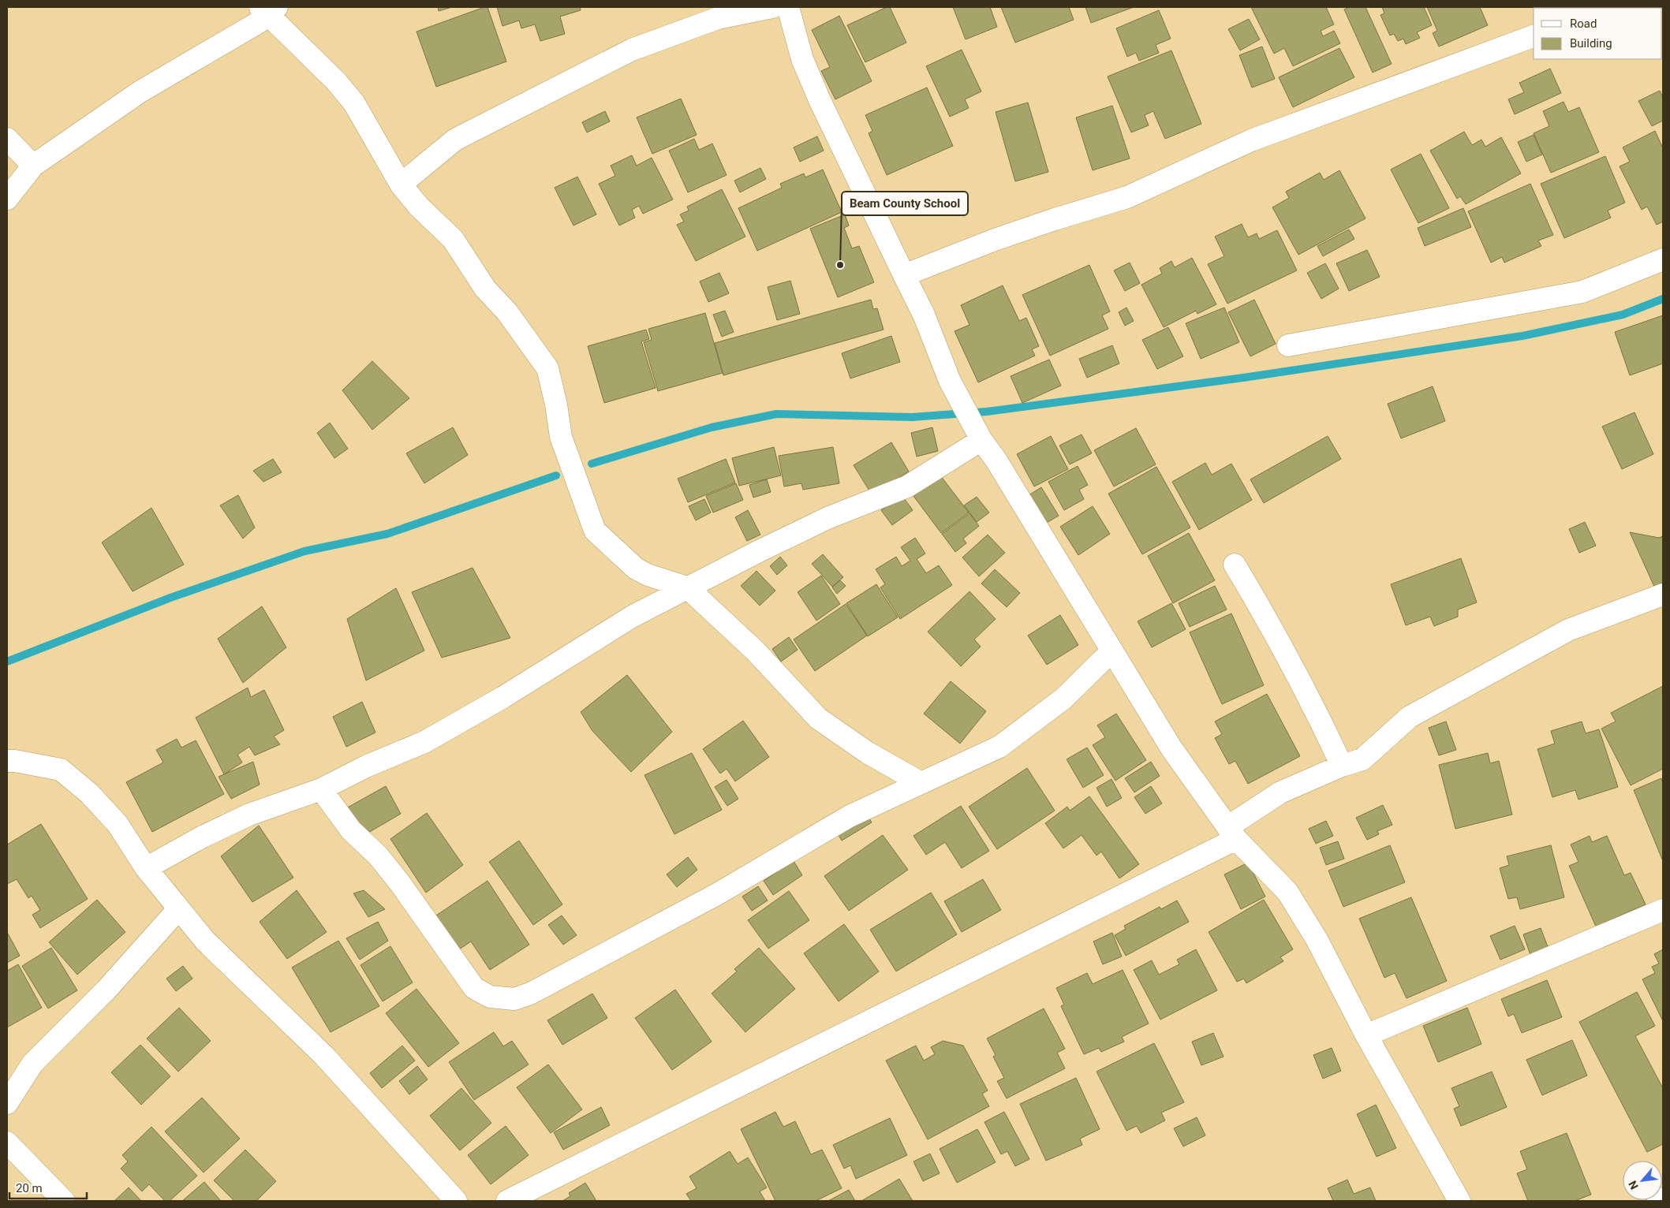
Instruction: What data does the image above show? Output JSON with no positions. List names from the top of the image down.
{
  "places": ["Beam County School"],
  "legend": ["Road", "Building"],
  "scale_bar": "20 m",
  "north": "bottom left"
}
